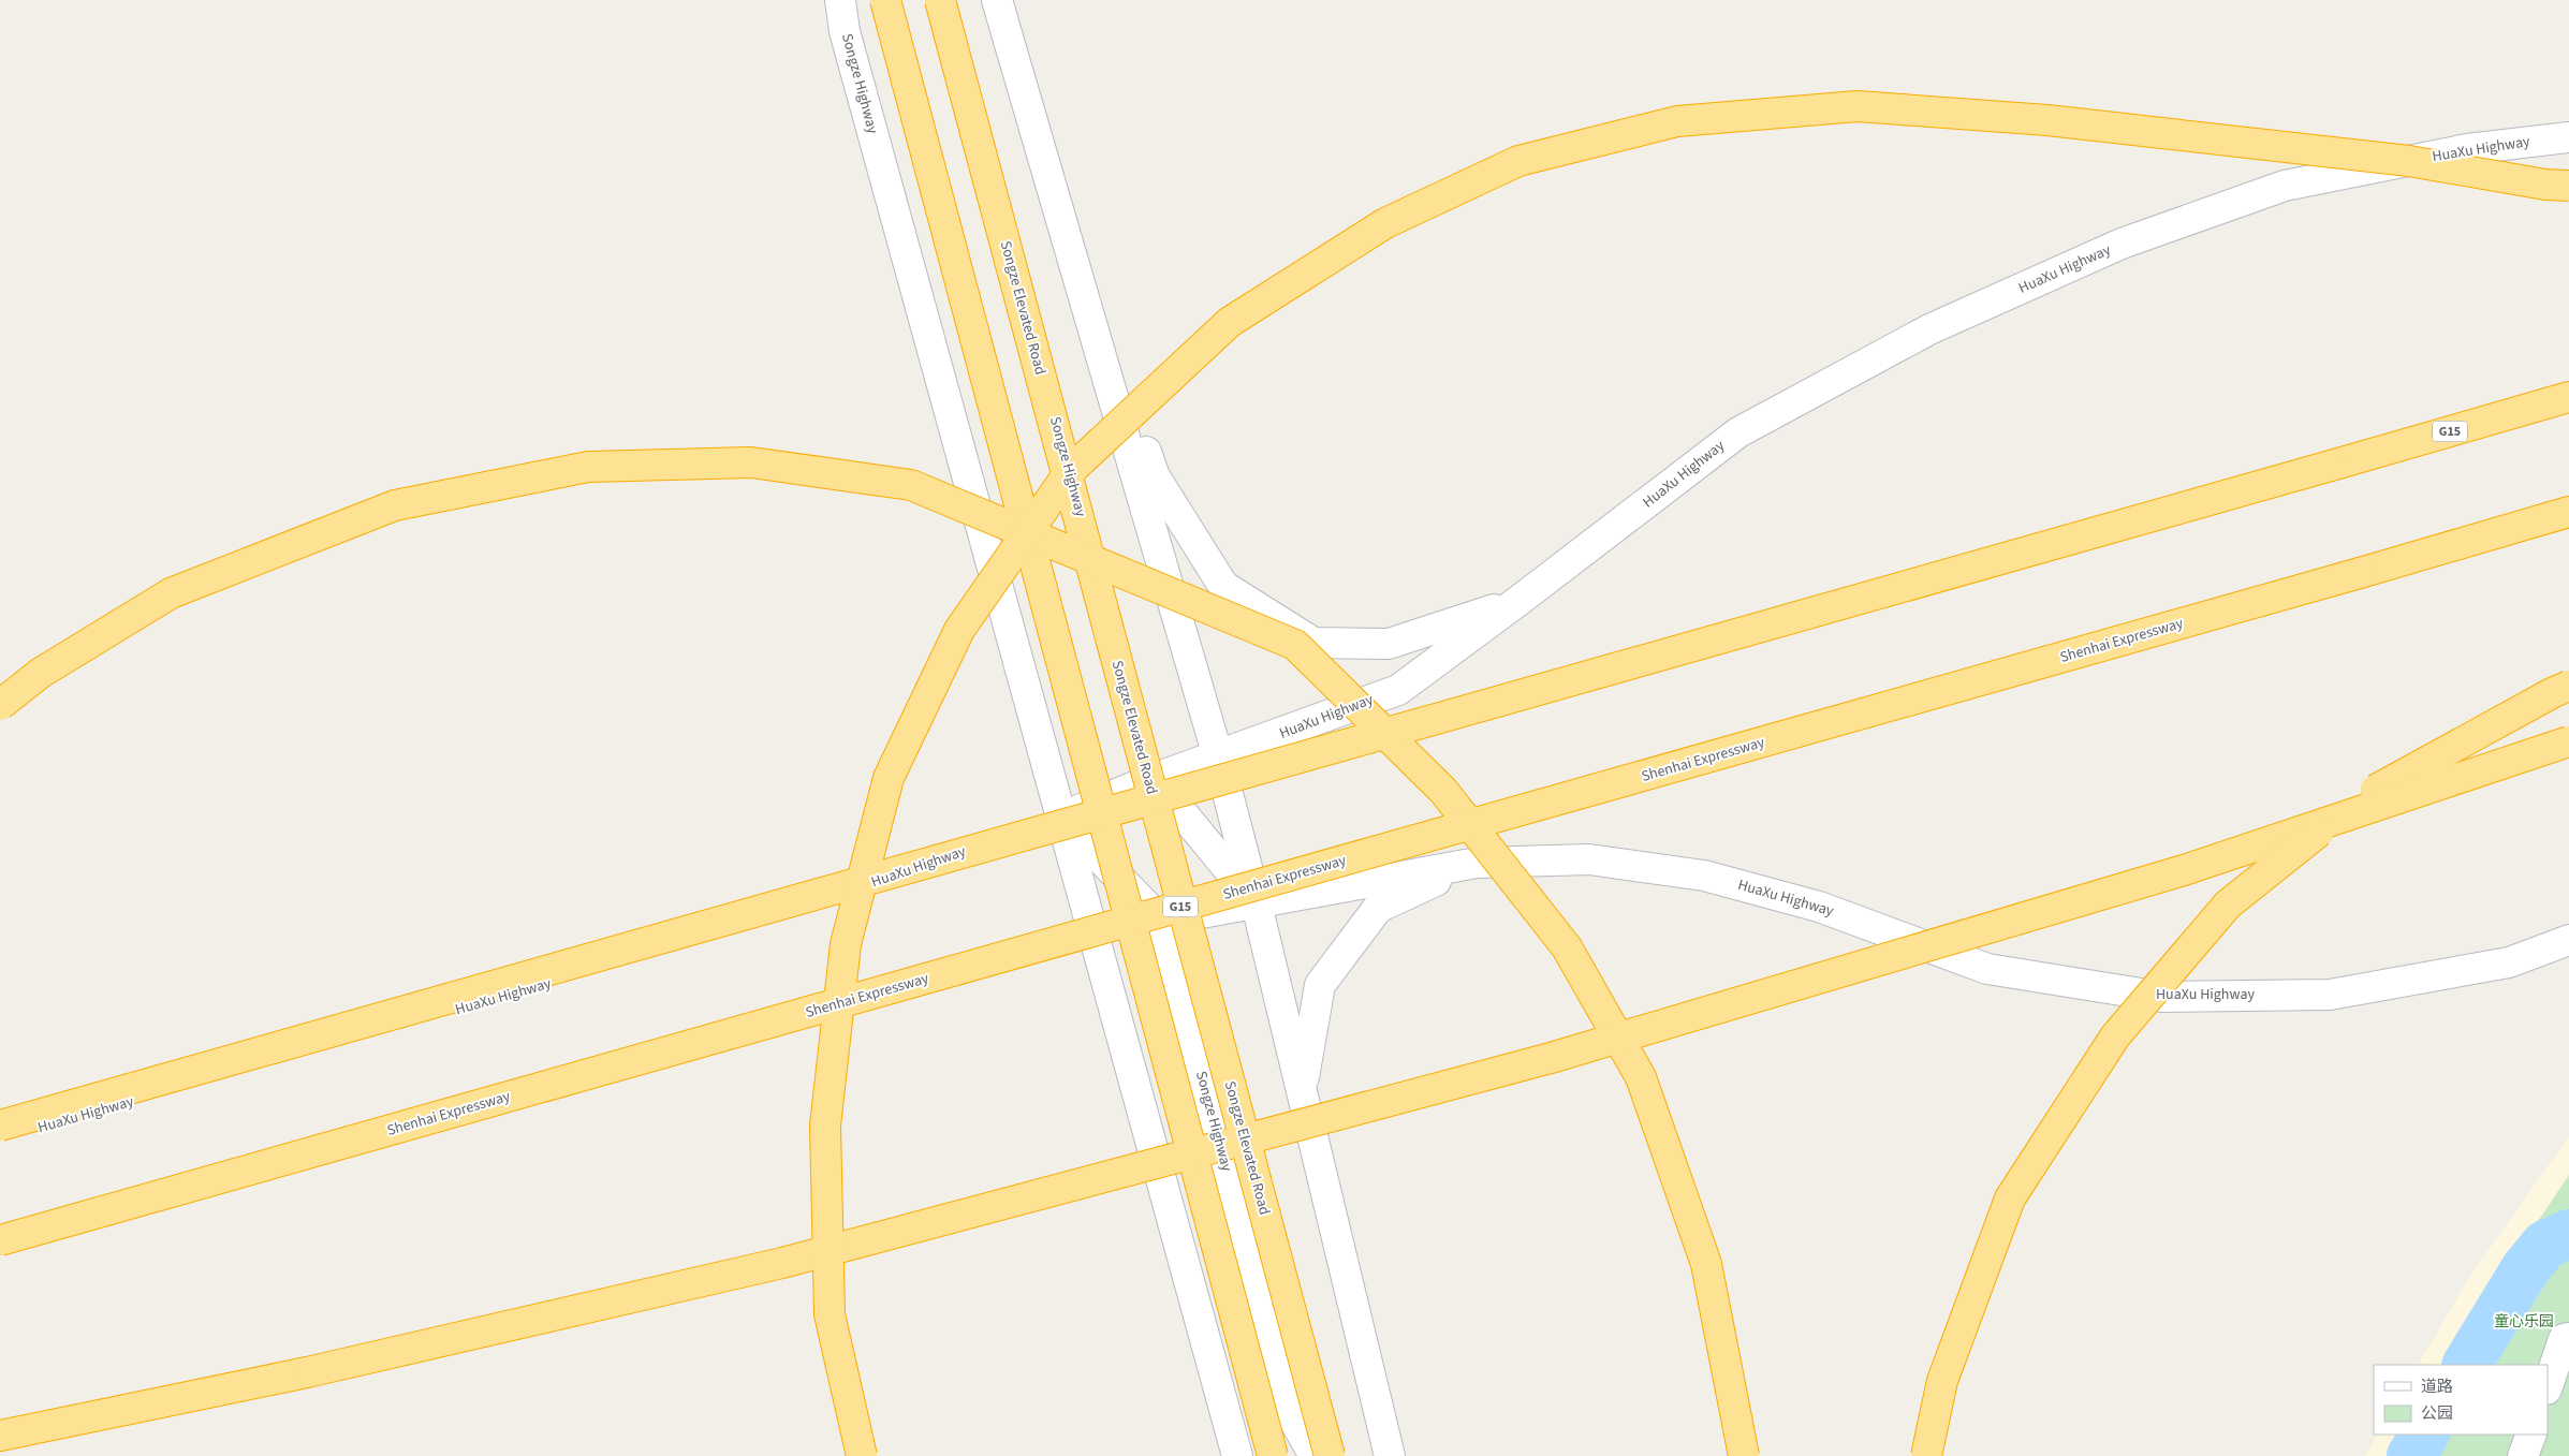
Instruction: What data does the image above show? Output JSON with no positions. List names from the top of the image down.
{
  "streets": {
    "highway": ["Songze Elevated Road", "G15", "Shenhai Expressway"],
    "main road": ["Songze Highway", "HuaXu Highway"]
  },
  "crossings": [
    ["Songze Highway", "HuaXu Highway"],
    ["Songze Highway", "Songze Elevated Road"]
  ],
  "parks": ["童心乐园"],
  "legend": ["道路", "公园"]
}
